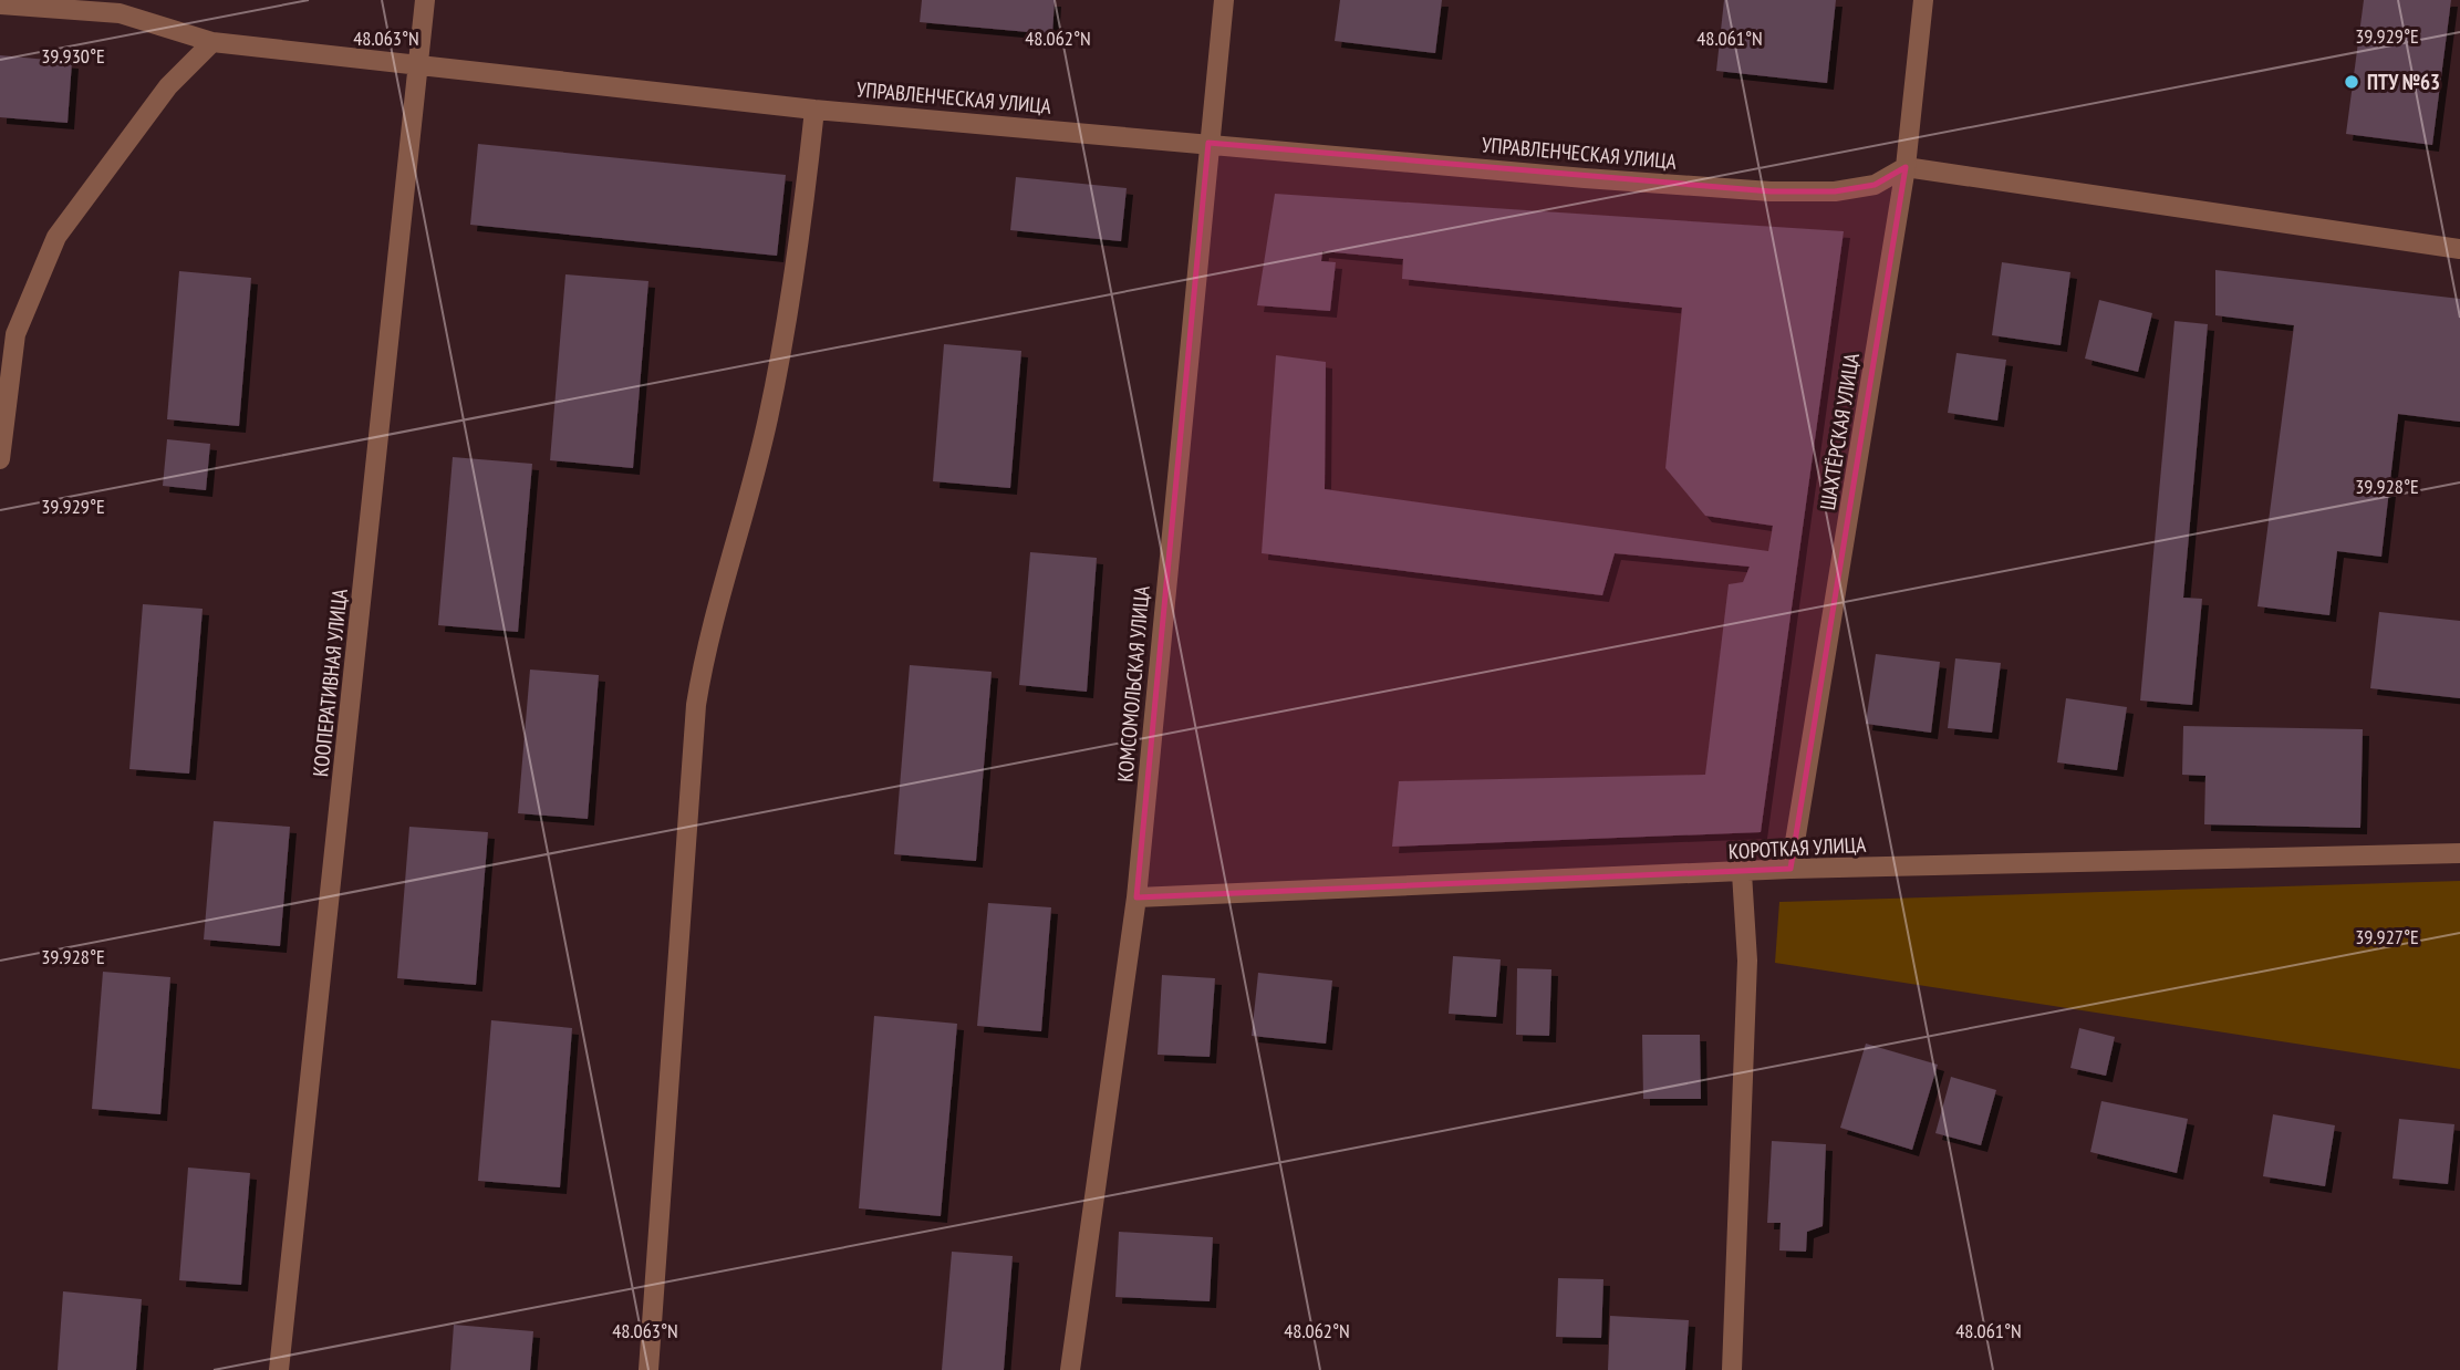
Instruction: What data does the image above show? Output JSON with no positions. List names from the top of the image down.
{
  "streets": {
    "street": [
      "УПРАВЛЕНЧЕСКАЯ УЛИЦА",
      "ШАХТЁРСКАЯ УЛИЦА",
      "КООПЕРАТИВНАЯ УЛИЦА",
      "КОМСОМОЛЬСКАЯ УЛИЦА",
      "КОРОТКАЯ УЛИЦА"
    ]
  },
  "crossings": [
    ["УПРАВЛЕНЧЕСКАЯ УЛИЦА", "ШАХТЁРСКАЯ УЛИЦА"],
    ["УПРАВЛЕНЧЕСКАЯ УЛИЦА", "КООПЕРАТИВНАЯ УЛИЦА"],
    ["УПРАВЛЕНЧЕСКАЯ УЛИЦА", "КОМСОМОЛЬСКАЯ УЛИЦА"],
    ["ШАХТЁРСКАЯ УЛИЦА", "КОРОТКАЯ УЛИЦА"],
    ["КОМСОМОЛЬСКАЯ УЛИЦА", "КОРОТКАЯ УЛИЦА"]
  ],
  "places": ["ПТУ №63"],
  "coordinates": [
    "39.929°E",
    "48.063°N",
    "48.062°N",
    "48.061°N",
    "39.930°E",
    "39.928°E",
    "39.927°E"
  ]
}
